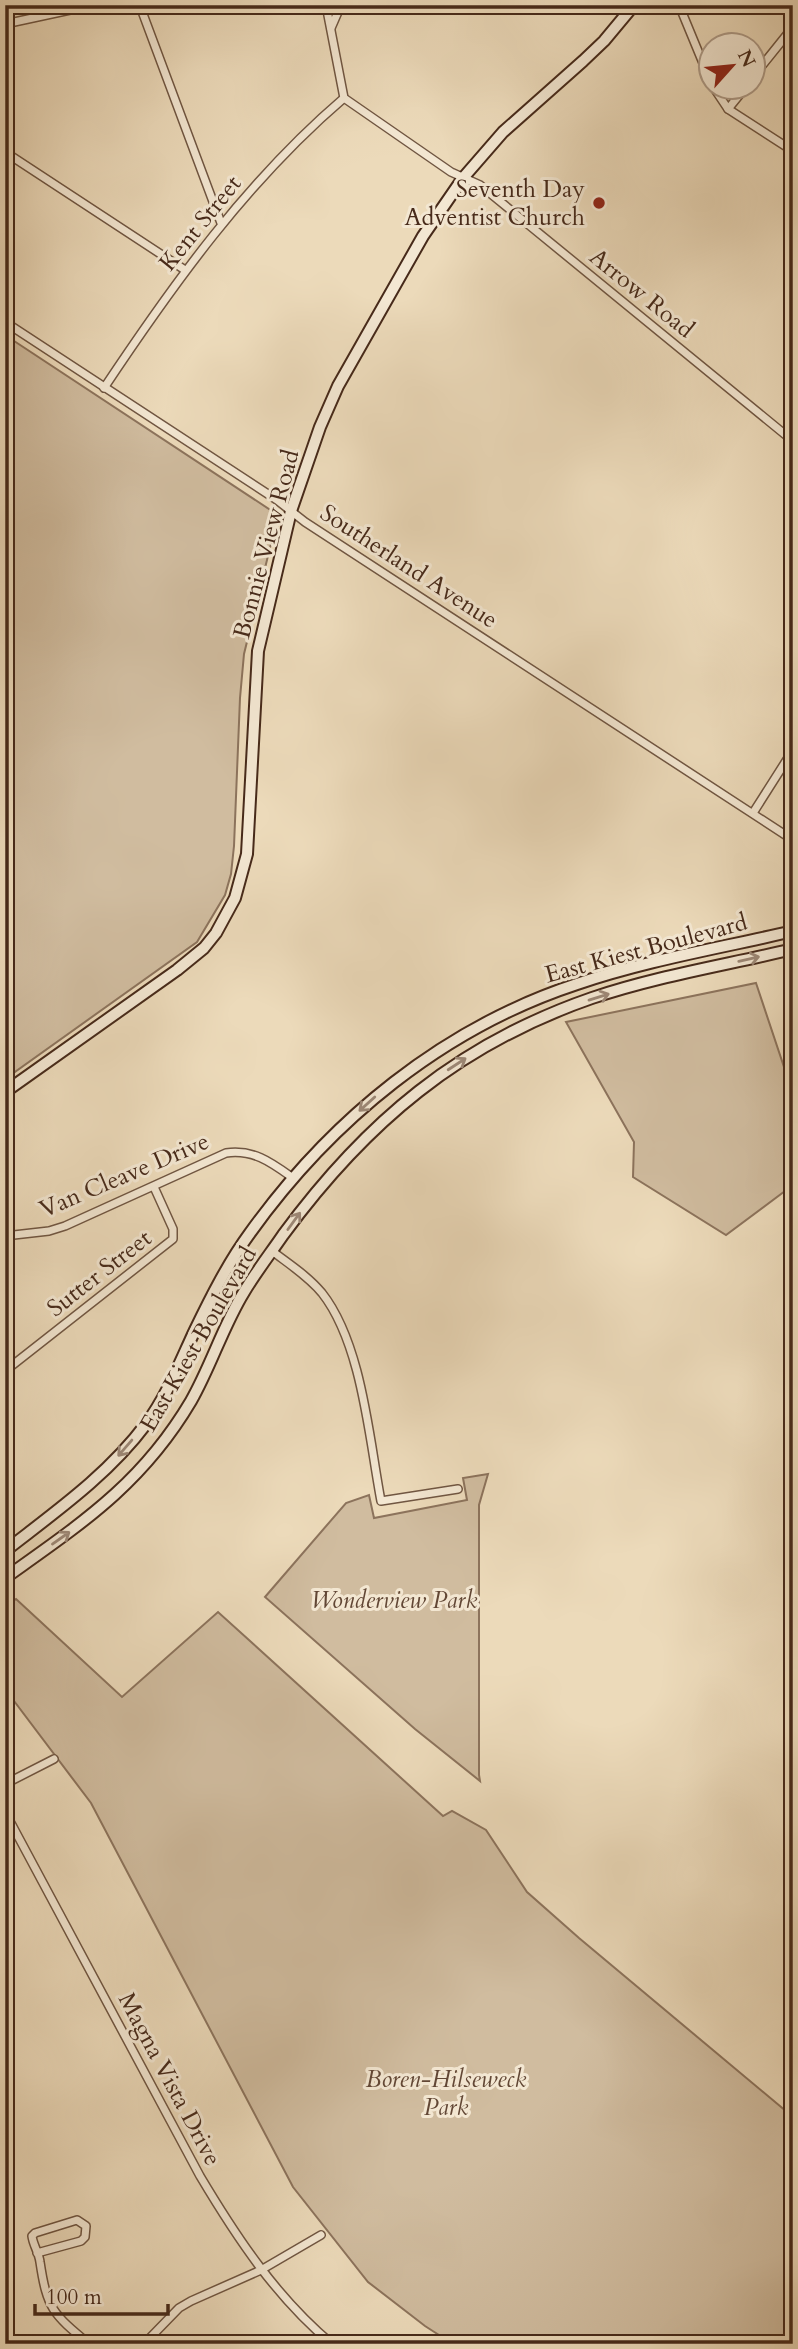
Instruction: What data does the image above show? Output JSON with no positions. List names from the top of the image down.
{
  "streets": {
    "main road": ["Bonnie View Road", "East Kiest Boulevard"],
    "street": [
      "Kent Street",
      "Arrow Road",
      "Southerland Avenue",
      "Van Cleave Drive",
      "Sutter Street",
      "Magna Vista Drive"
    ]
  },
  "crossings": [
    ["Kent Street", "Arrow Road"],
    ["Kent Street", "Southerland Avenue"],
    ["Arrow Road", "Bonnie View Road"],
    ["Bonnie View Road", "Southerland Avenue"],
    ["East Kiest Boulevard", "Van Cleave Drive"],
    ["Van Cleave Drive", "Sutter Street"]
  ],
  "parks": ["Wonderview Park", "Boren-Hilseweck Park"],
  "places": ["Seventh Day Adventist Church"],
  "scale_bar": "100 m",
  "north": "top right"
}
